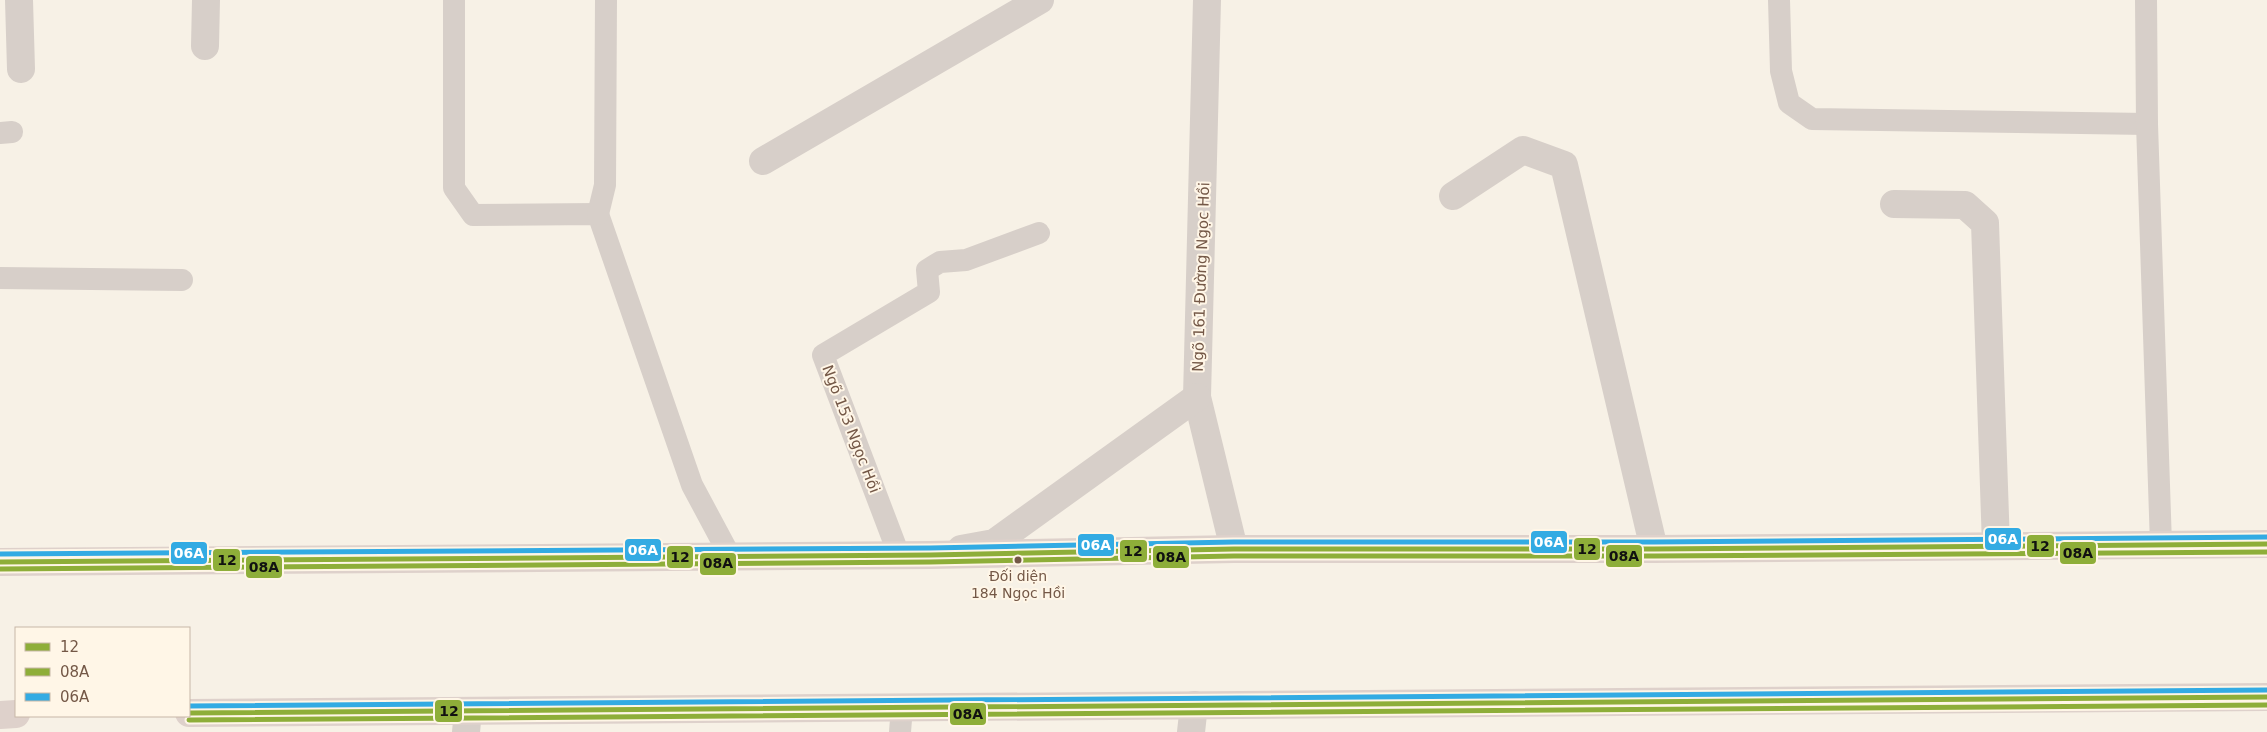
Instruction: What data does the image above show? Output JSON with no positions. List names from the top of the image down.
{
  "streets": {
    "street": ["Ngõ 161 Đường Ngọc Hồi"],
    "lane": ["Ngõ 153 Ngọc Hồi"]
  },
  "places": ["Đối diện 184 Ngọc Hồi"],
  "lines": ["transit line 06A", "transit line 12", "transit line 08A"],
  "legend": ["12", "08A", "06A"]
}
